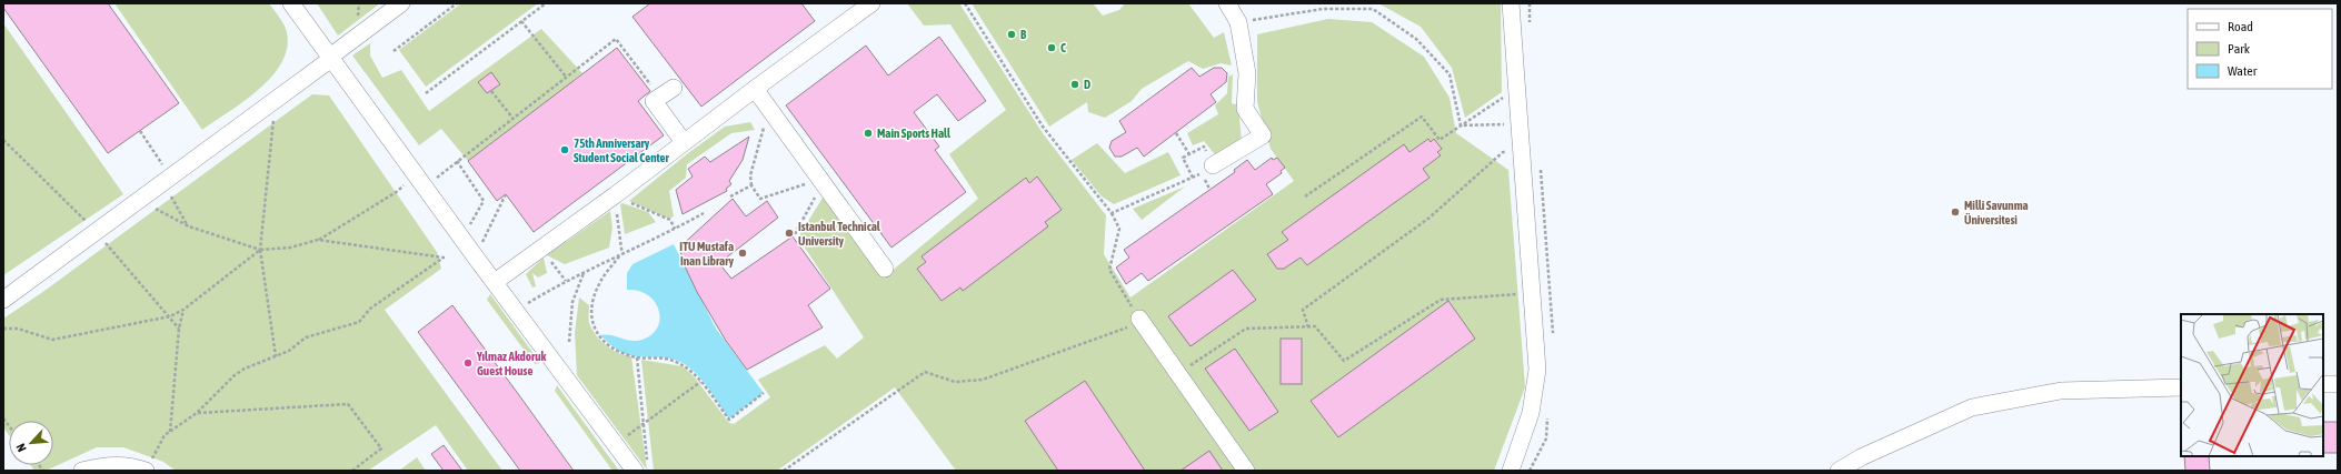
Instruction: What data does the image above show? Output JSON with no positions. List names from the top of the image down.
{
  "places": [
    "B",
    "C",
    "D",
    "Main Sports Hall",
    "75th Anniversary Student Social Center",
    "Milli Savunma Üniversitesi",
    "Istanbul Technical University",
    "ITU Mustafa Inan Library",
    "Yılmaz Akdoruk Guest House"
  ],
  "legend": ["Road", "Park", "Water"],
  "north": "bottom left"
}
